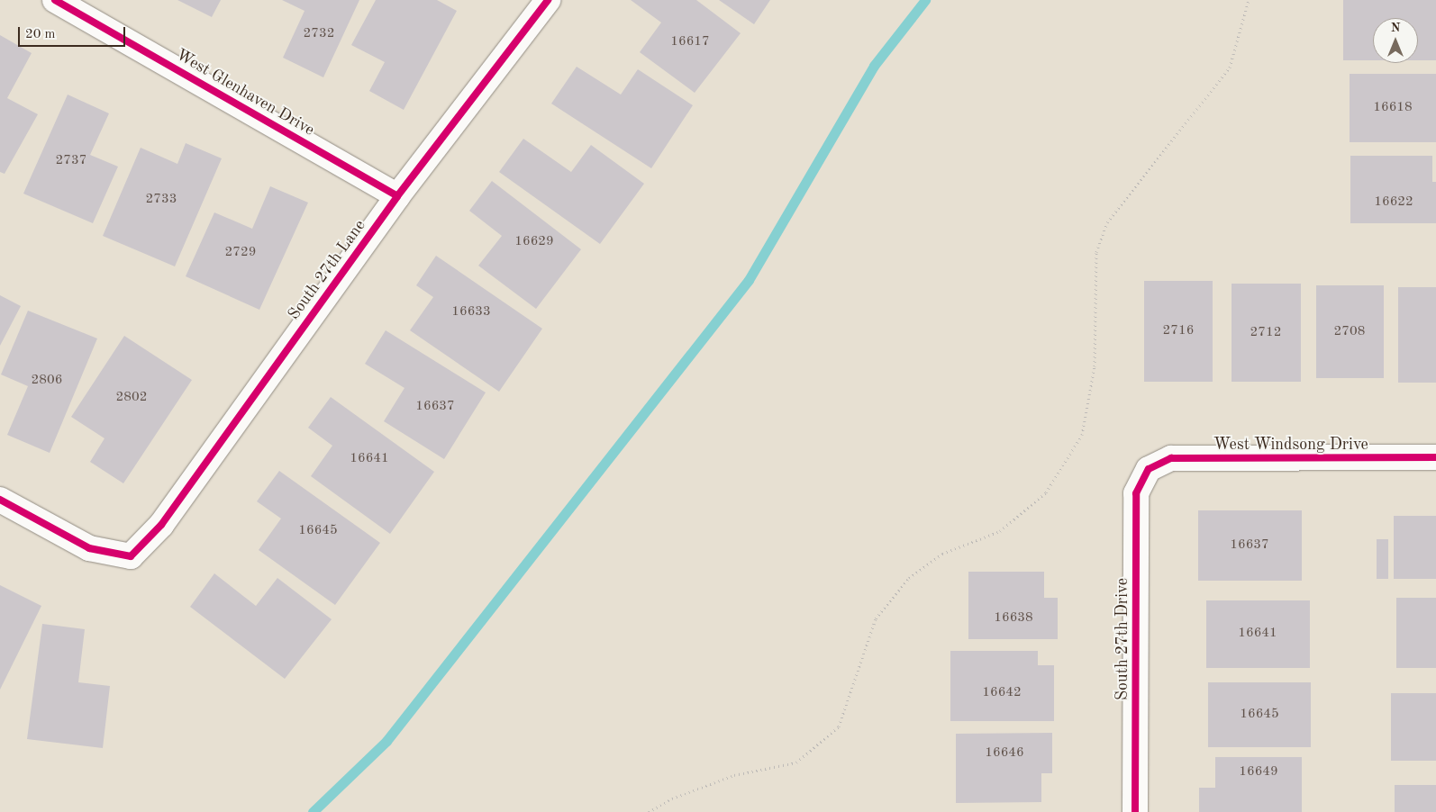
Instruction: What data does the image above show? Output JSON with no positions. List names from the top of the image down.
{
  "streets": {
    "street": [
      "West Glenhaven Drive",
      "South 27th Lane",
      "West Windsong Drive",
      "South 27th Drive"
    ]
  },
  "crossings": [
    ["West Glenhaven Drive", "South 27th Lane"],
    ["West Windsong Drive", "South 27th Drive"]
  ],
  "house_numbers": [
    "2732",
    "16617",
    "16618",
    "2737",
    "2733",
    "16622",
    "16629",
    "2729",
    "16633",
    "2716",
    "2708",
    "2712",
    "2806",
    "2802",
    "16637",
    "16641",
    "16645",
    "16637",
    "16638",
    "16641",
    "16642",
    "16645",
    "16646",
    "16649"
  ],
  "scale_bar": "20 m",
  "north": "top"
}
